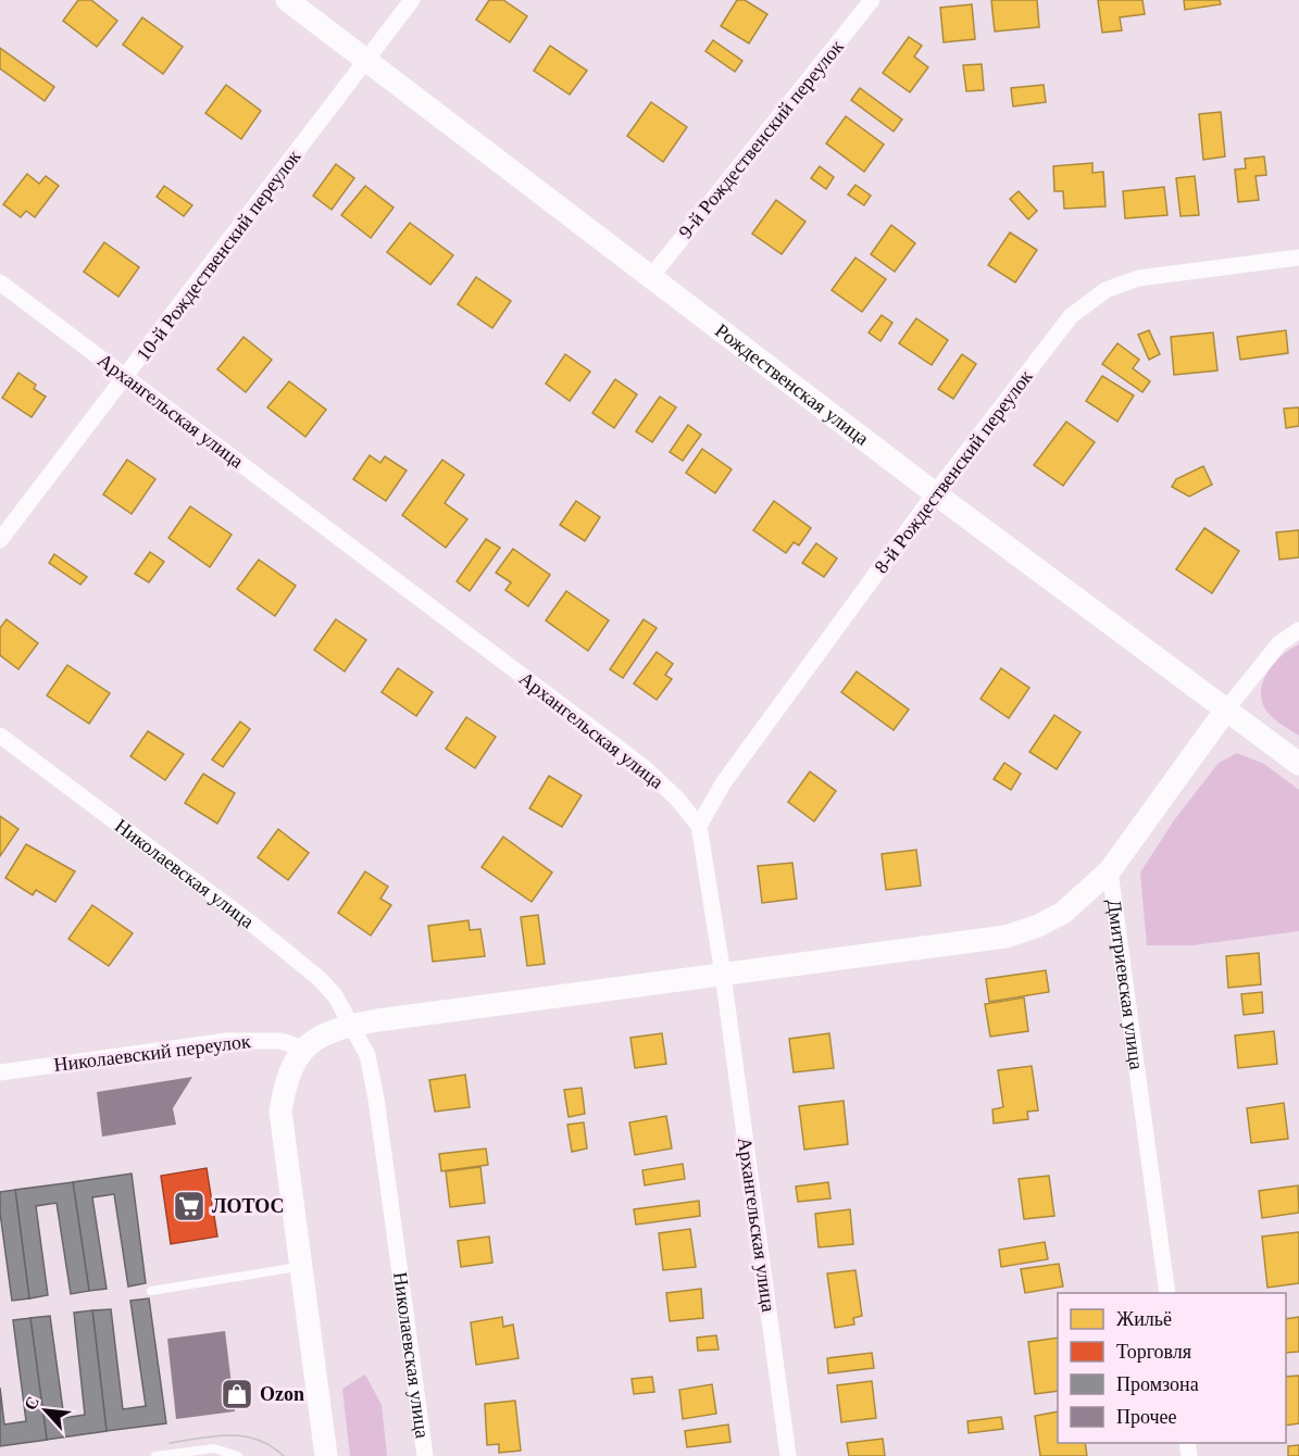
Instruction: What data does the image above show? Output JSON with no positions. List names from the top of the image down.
{
  "streets": {
    "main road": ["Рождественская улица", "Дмитриевская улица"],
    "street": [
      "9-й Рождественский переулок",
      "10-й Рождественский переулок",
      "Архангельская улица",
      "8-й Рождественский переулок",
      "Николаевская улица",
      "Николаевский переулок"
    ]
  },
  "crossings": [
    ["9-й Рождественский переулок", "Рождественская улица"],
    ["10-й Рождественский переулок", "Рождественская улица"],
    ["10-й Рождественский переулок", "Архангельская улица"],
    ["Рождественская улица", "8-й Рождественский переулок"],
    ["Рождественская улица", "Дмитриевская улица"],
    ["Архангельская улица", "8-й Рождественский переулок"]
  ],
  "places": {
    "supermarket": ["ЛОТОС"],
    "shop": ["Ozon"]
  },
  "legend": [
    "Жильё",
    "Торговля",
    "Промзона",
    "Прочее"
  ],
  "north": "top left"
}
